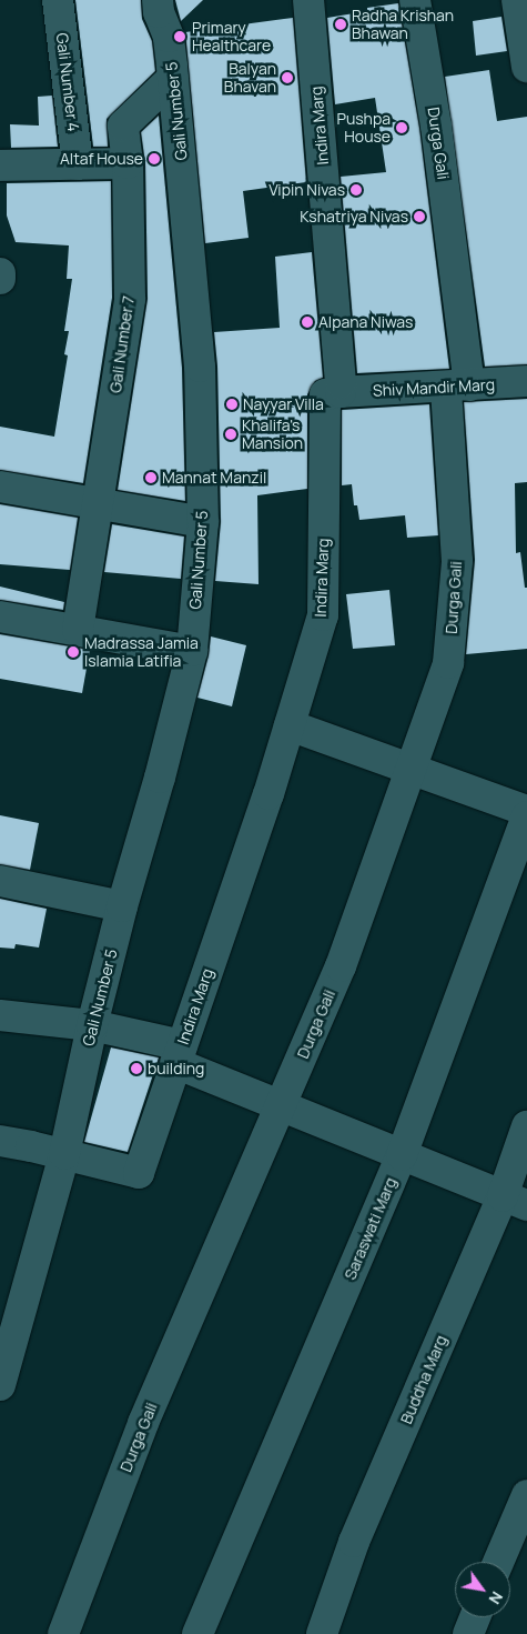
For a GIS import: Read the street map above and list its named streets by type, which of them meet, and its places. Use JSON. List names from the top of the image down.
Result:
{
  "streets": {
    "street": [
      "Gali Number 4",
      "Gali Number 5",
      "Indira Marg",
      "Durga Gali",
      "Gali Number 7",
      "Shiv Mandir Marg",
      "Saraswati Marg",
      "Buddha Marg"
    ]
  },
  "crossings": [
    ["Gali Number 5", "Indira Marg"],
    ["Gali Number 5", "Gali Number 7"],
    ["Indira Marg", "Shiv Mandir Marg"],
    ["Durga Gali", "Shiv Mandir Marg"]
  ],
  "places": [
    "Radha Krishan Bhawan",
    "Primary Healthcare",
    "Balyan Bhavan",
    "Pushpa House",
    "Altaf House",
    "Vipin Nivas",
    "Kshatriya Nivas",
    "Alpana Niwas",
    "Nayyar Villa",
    "Khalifa's Mansion",
    "Mannat Manzil",
    "Madrassa Jamia Islamia Latifia",
    "building"
  ],
  "north": "bottom right"
}
